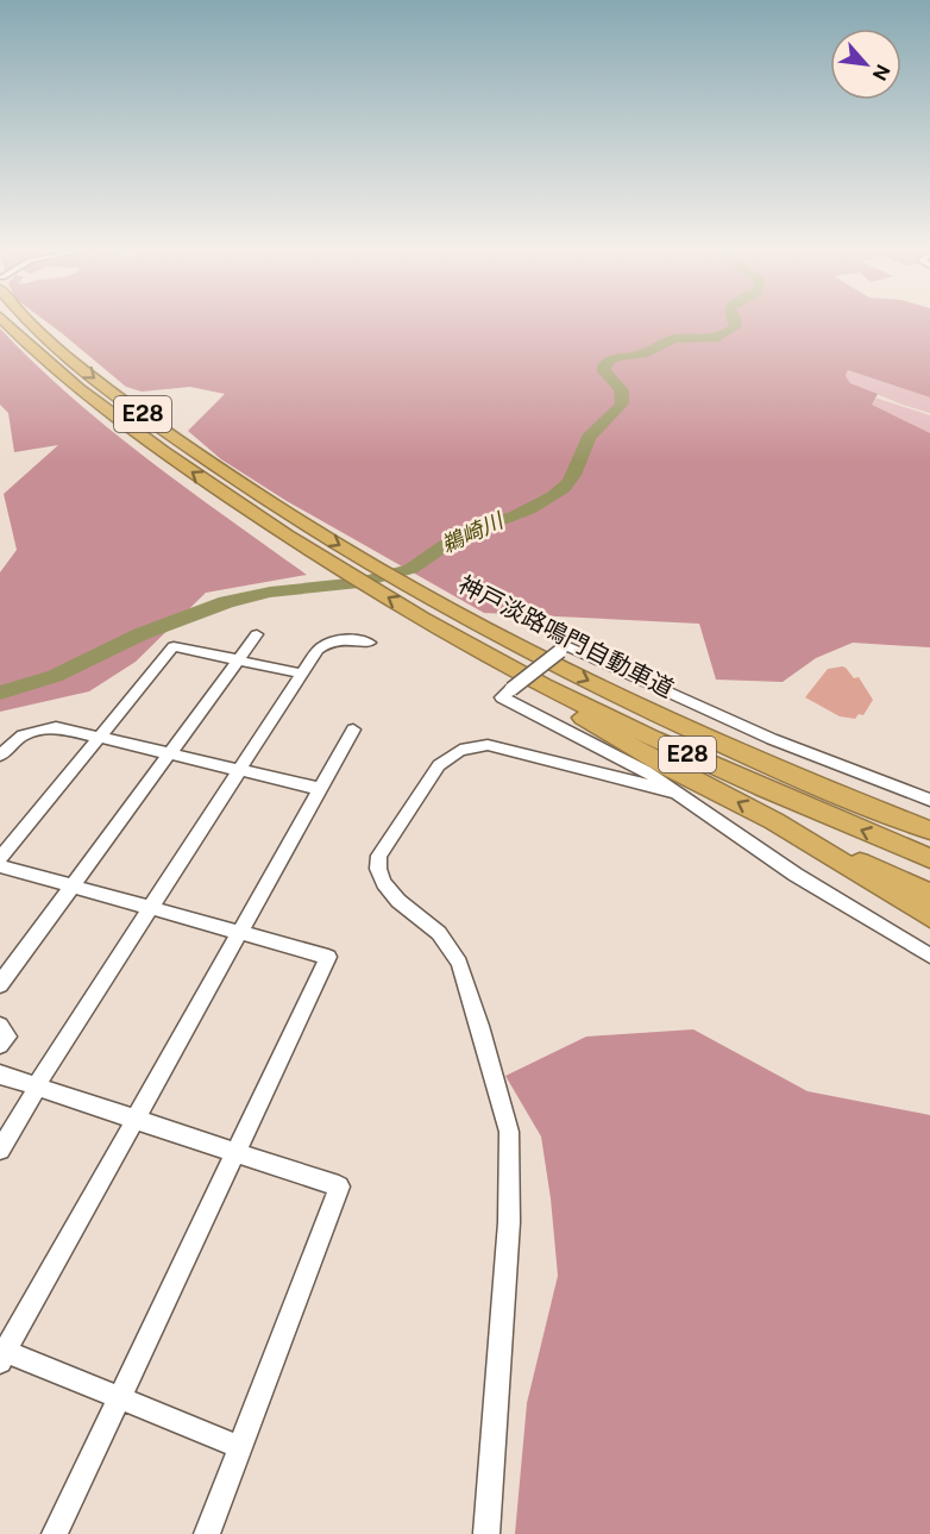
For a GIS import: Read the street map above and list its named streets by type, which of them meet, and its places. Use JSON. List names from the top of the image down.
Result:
{
  "streets": {
    "highway": ["E28", "神戸淡路鳴門自動車道"]
  },
  "water": ["鵜崎川"],
  "north": "bottom right"
}
